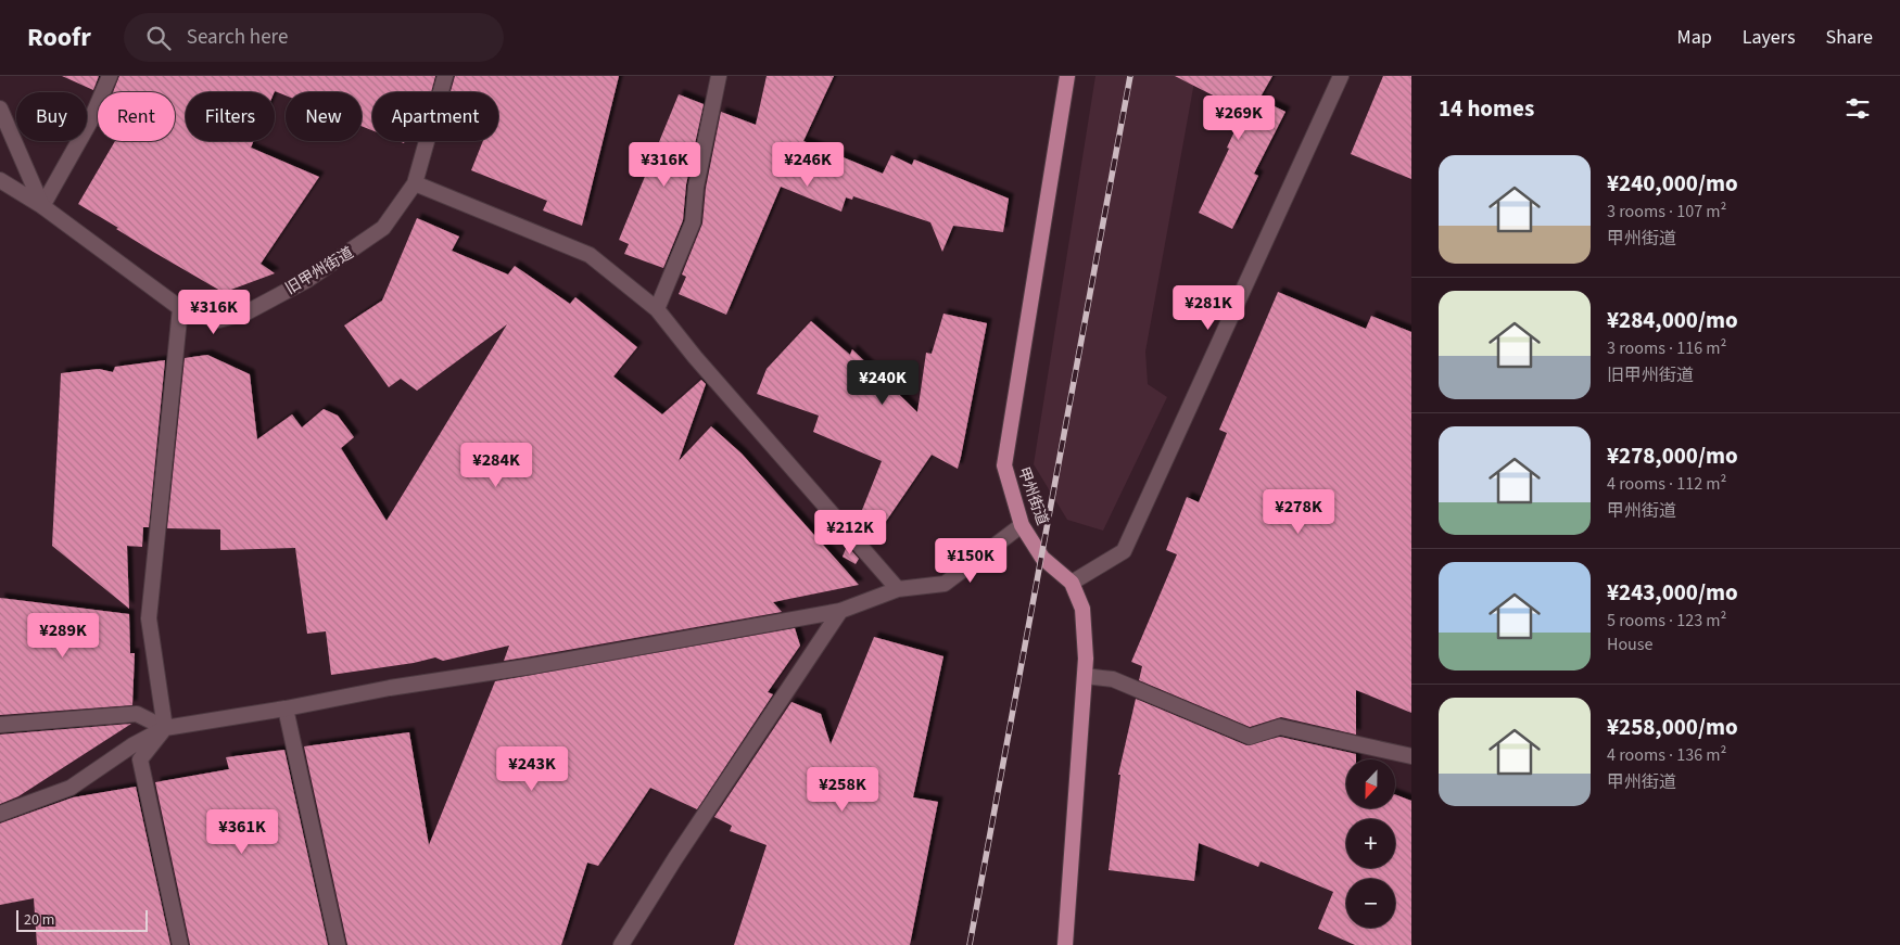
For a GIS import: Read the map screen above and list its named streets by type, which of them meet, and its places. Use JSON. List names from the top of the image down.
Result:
{
  "streets": {
    "highway": ["甲州街道"],
    "street": ["旧甲州街道"]
  },
  "scale_bar": "20 m",
  "north": "bottom",
  "page": {
    "header": "Roofr",
    "search": "Search here",
    "nav": ["Map", "Layers", "Share"],
    "heading": "14 homes",
    "chip": [
      "Buy",
      "Rent",
      "Filters",
      "New",
      "Apartment"
    ],
    "price": [
      "¥269K",
      "¥316K",
      "¥246K",
      "¥281K",
      "¥316K",
      "¥240K",
      "¥284K",
      "¥278K",
      "¥212K",
      "¥150K",
      "¥289K",
      "¥243K",
      "¥258K",
      "¥361K"
    ],
    "list": [
      {
        "name": "¥240,000/mo",
        "note": "3 rooms · 107 m² · 甲州街道"
      },
      {
        "name": "¥284,000/mo",
        "note": "3 rooms · 116 m² · 旧甲州街道"
      },
      {
        "name": "¥278,000/mo",
        "note": "4 rooms · 112 m² · 甲州街道"
      },
      {
        "name": "¥243,000/mo",
        "note": "5 rooms · 123 m² · House"
      },
      {
        "name": "¥258,000/mo",
        "note": "4 rooms · 136 m² · 甲州街道"
      }
    ],
    "map_buttons": ["+", "−"],
    "scale": "20 m"
  }
}
